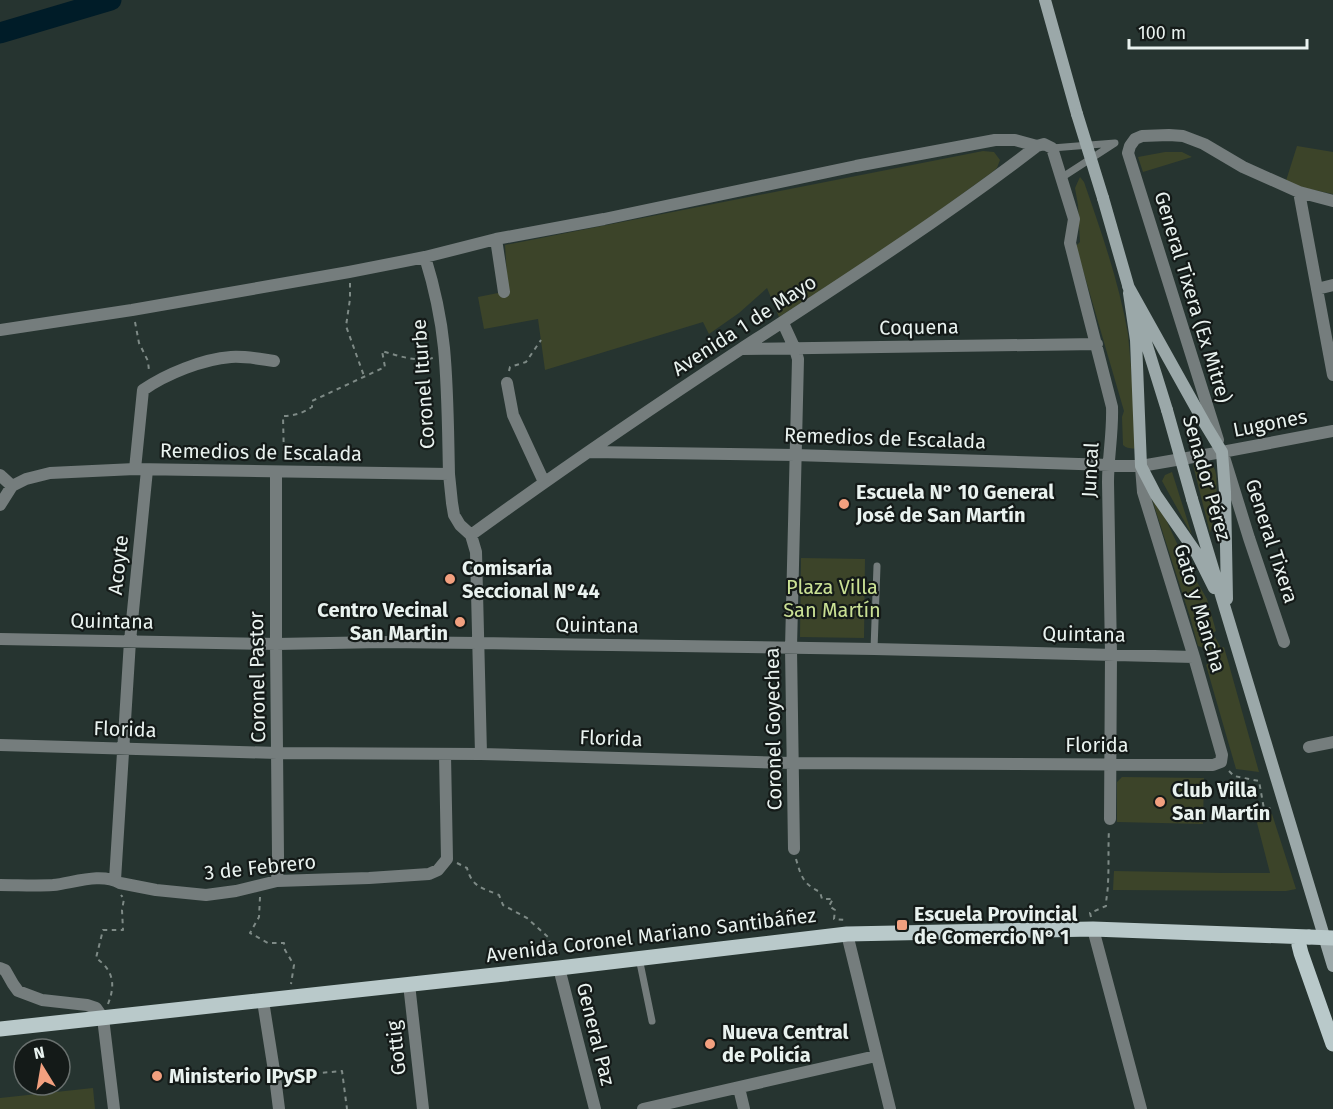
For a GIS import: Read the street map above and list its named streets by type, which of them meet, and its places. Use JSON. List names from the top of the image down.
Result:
{
  "streets": {
    "main road": ["Senador Pérez", "Avenida Coronel Mariano Santibáñez"],
    "street": [
      "General Tixera (Ex Mitre)",
      "Avenida 1 de Mayo",
      "Coquena",
      "Coronel Iturbe",
      "Lugones",
      "Remedios de Escalada",
      "Juncal",
      "General Tixera",
      "Acoyte",
      "Gato y Mancha",
      "Quintana",
      "Coronel Pastor",
      "Florida",
      "Coronel Goyechea",
      "3 de Febrero",
      "General Paz",
      "Gottig"
    ]
  },
  "crossings": [
    ["General Tixera (Ex Mitre)", "Lugones"],
    ["General Tixera (Ex Mitre)", "General Tixera"],
    ["Avenida 1 de Mayo", "Coquena"],
    ["Avenida 1 de Mayo", "Remedios de Escalada"],
    ["Avenida 1 de Mayo", "Coronel Goyechea"],
    ["Coquena", "Juncal"],
    ["Coquena", "Coronel Goyechea"],
    ["Coronel Iturbe", "Remedios de Escalada"],
    ["Lugones", "Remedios de Escalada"],
    ["Lugones", "General Tixera"],
    ["Remedios de Escalada", "Juncal"],
    ["Remedios de Escalada", "Acoyte"],
    ["Remedios de Escalada", "Gato y Mancha"],
    ["Remedios de Escalada", "Coronel Pastor"],
    ["Remedios de Escalada", "Coronel Goyechea"],
    ["Juncal", "Quintana"],
    ["Juncal", "Florida"],
    ["Acoyte", "Quintana"],
    ["Acoyte", "Florida"],
    ["Acoyte", "3 de Febrero"],
    ["Gato y Mancha", "Quintana"],
    ["Gato y Mancha", "Florida"],
    ["Quintana", "Coronel Pastor"],
    ["Quintana", "Coronel Goyechea"],
    ["Coronel Pastor", "Florida"],
    ["Coronel Pastor", "3 de Febrero"],
    ["Florida", "Coronel Goyechea"],
    ["Florida", "3 de Febrero"],
    ["Avenida Coronel Mariano Santibáñez", "General Paz"],
    ["Avenida Coronel Mariano Santibáñez", "Gottig"]
  ],
  "parks": ["Plaza Villa San Martín"],
  "places": {
    "other": [
      "Escuela N° 10 General José de San Martín",
      "Comisaría Seccional N°44",
      "Centro Vecinal San Martin",
      "Club Villa San Martín",
      "Nueva Central de Policía",
      "Ministerio IPySP"
    ],
    "transit": ["Escuela Provincial de Comercio N° 1"]
  },
  "scale_bar": "100 m",
  "north": "top"
}
